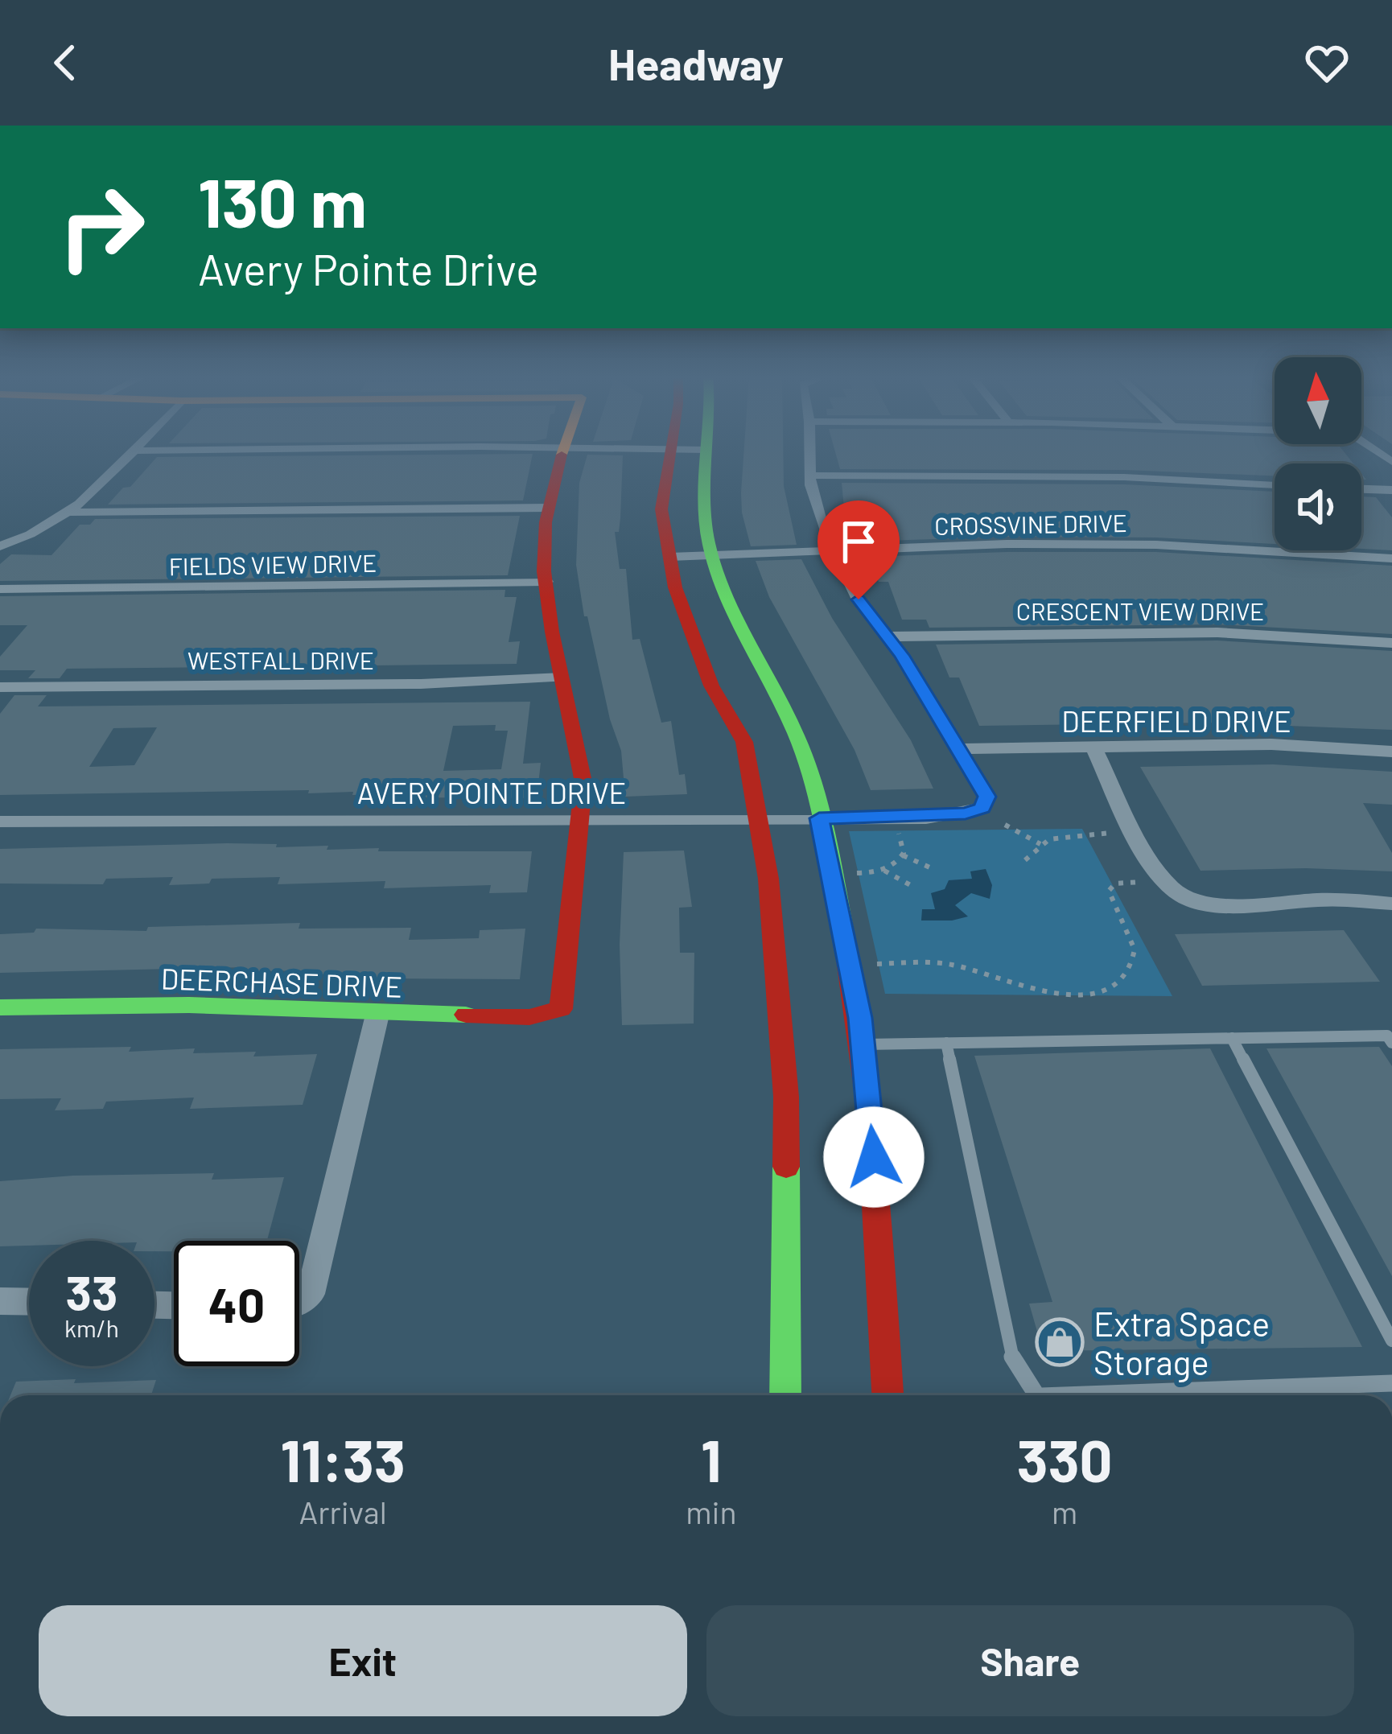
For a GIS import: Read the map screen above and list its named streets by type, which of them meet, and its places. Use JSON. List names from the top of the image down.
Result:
{
  "streets": {
    "street": [
      "CROSSVINE DRIVE",
      "FIELDS VIEW DRIVE",
      "CRESCENT VIEW DRIVE",
      "WESTFALL DRIVE",
      "DEERFIELD DRIVE",
      "AVERY POINTE DRIVE",
      "DEERCHASE DRIVE"
    ]
  },
  "crossings": [
    ["DEERFIELD DRIVE", "AVERY POINTE DRIVE"],
    ["AVERY POINTE DRIVE", "DEERCHASE DRIVE"]
  ],
  "places": {
    "shop": ["Extra Space Storage"]
  },
  "north": "top",
  "page": {
    "header": "Headway",
    "turn": ["130 m", "Avery Pointe Drive"],
    "speed": "33 km/h",
    "limit": "40",
    "eta": [
      "11:33",
      "Arrival",
      "1",
      "min",
      "330",
      "m"
    ],
    "buttons": ["Exit", "Share"]
  }
}
